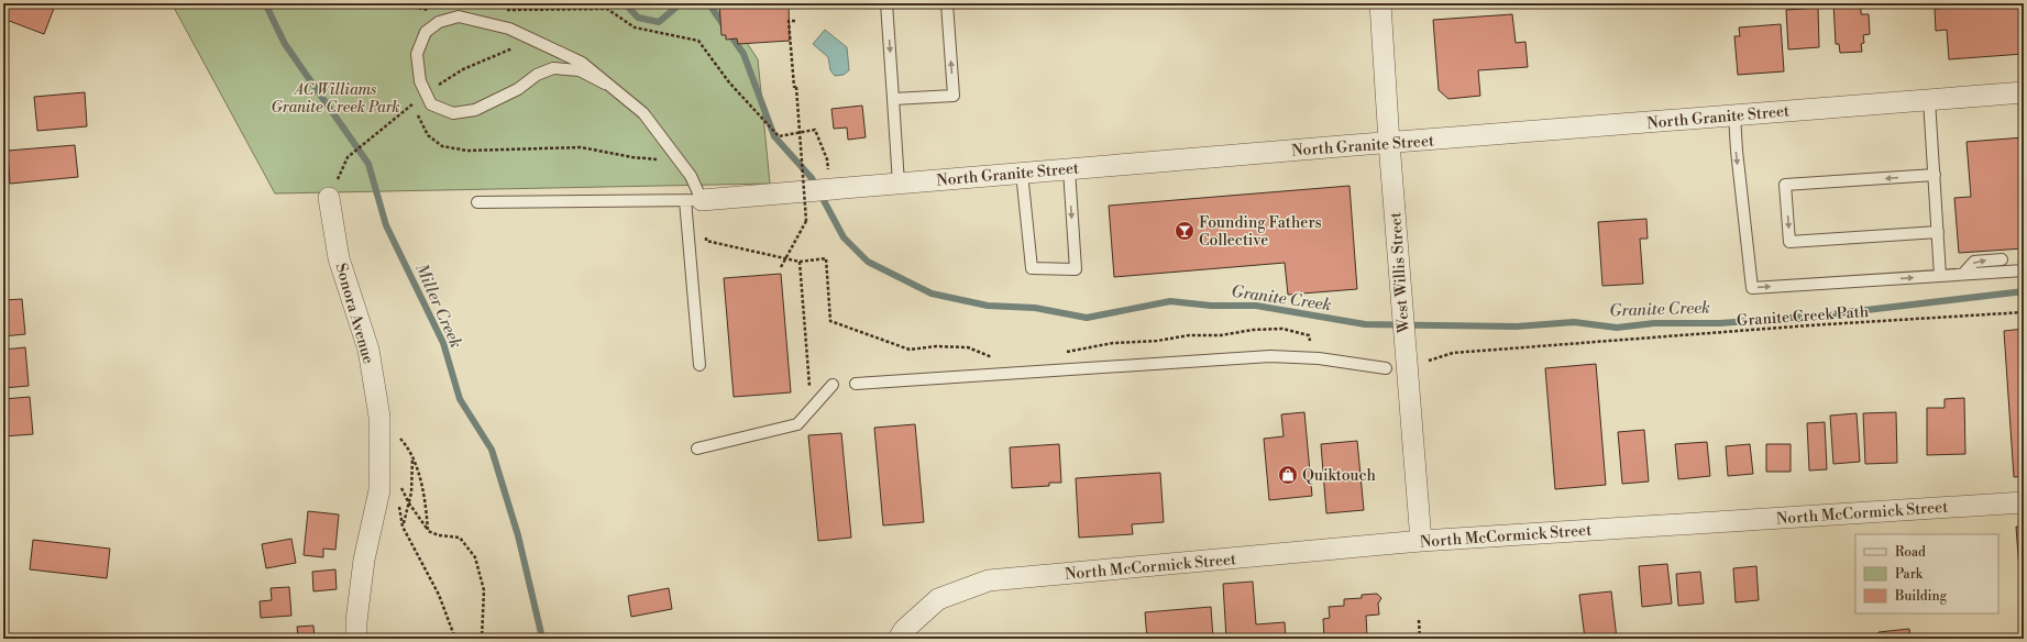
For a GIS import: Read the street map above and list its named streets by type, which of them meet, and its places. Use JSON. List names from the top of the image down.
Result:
{
  "streets": {
    "street": [
      "North Granite Street",
      "West Willis Street",
      "Sonora Avenue",
      "North McCormick Street"
    ],
    "path": ["Granite Creek Path"]
  },
  "crossings": [
    ["North Granite Street", "West Willis Street"],
    ["West Willis Street", "North McCormick Street"]
  ],
  "water": ["Granite Creek", "Miller Creek"],
  "parks": ["AC Williams Granite Creek Park"],
  "places": {
    "bar": ["Founding Fathers Collective"],
    "shop": ["Quiktouch"]
  },
  "legend": ["Road", "Park", "Building"]
}
